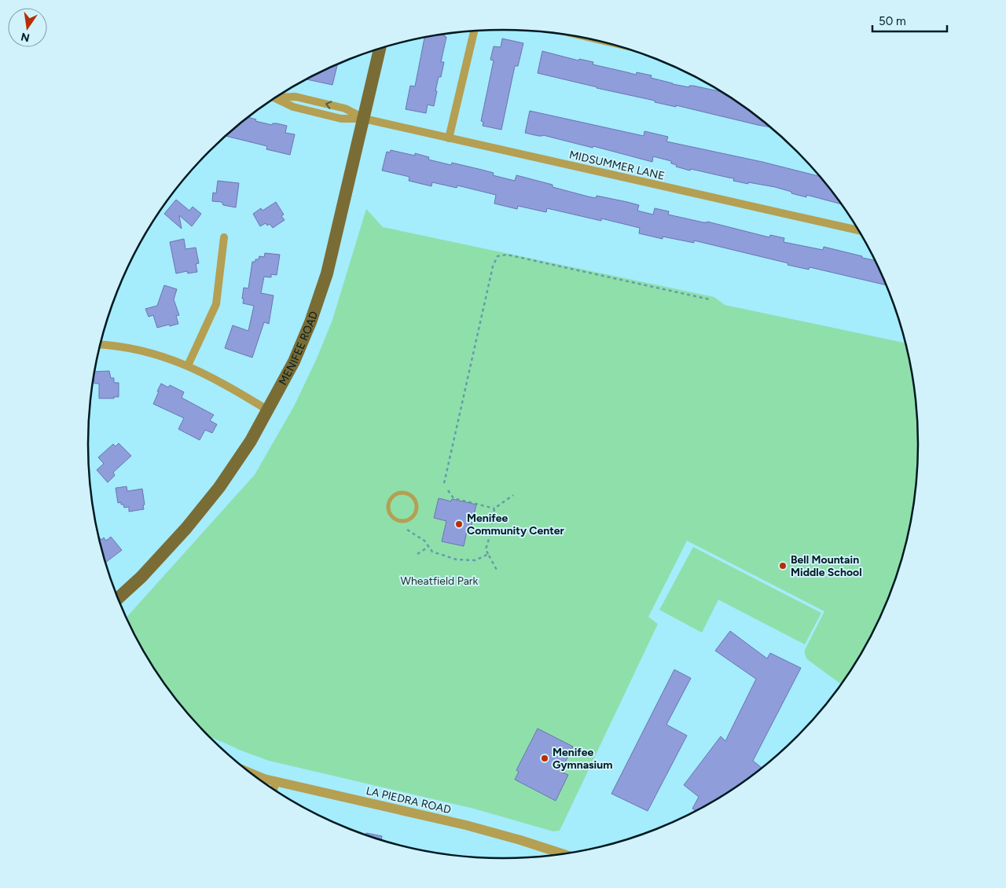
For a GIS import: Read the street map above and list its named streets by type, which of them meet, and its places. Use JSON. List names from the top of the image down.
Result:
{
  "streets": {
    "main road": ["MENIFEE ROAD"],
    "street": ["MIDSUMMER LANE", "LA PIEDRA ROAD"]
  },
  "crossings": [
    ["MIDSUMMER LANE", "MENIFEE ROAD"]
  ],
  "parks": ["Wheatfield Park"],
  "places": ["Menifee Community Center", "Bell Mountain Middle School", "Menifee Gymnasium"],
  "scale_bar": "50 m",
  "north": "bottom"
}
